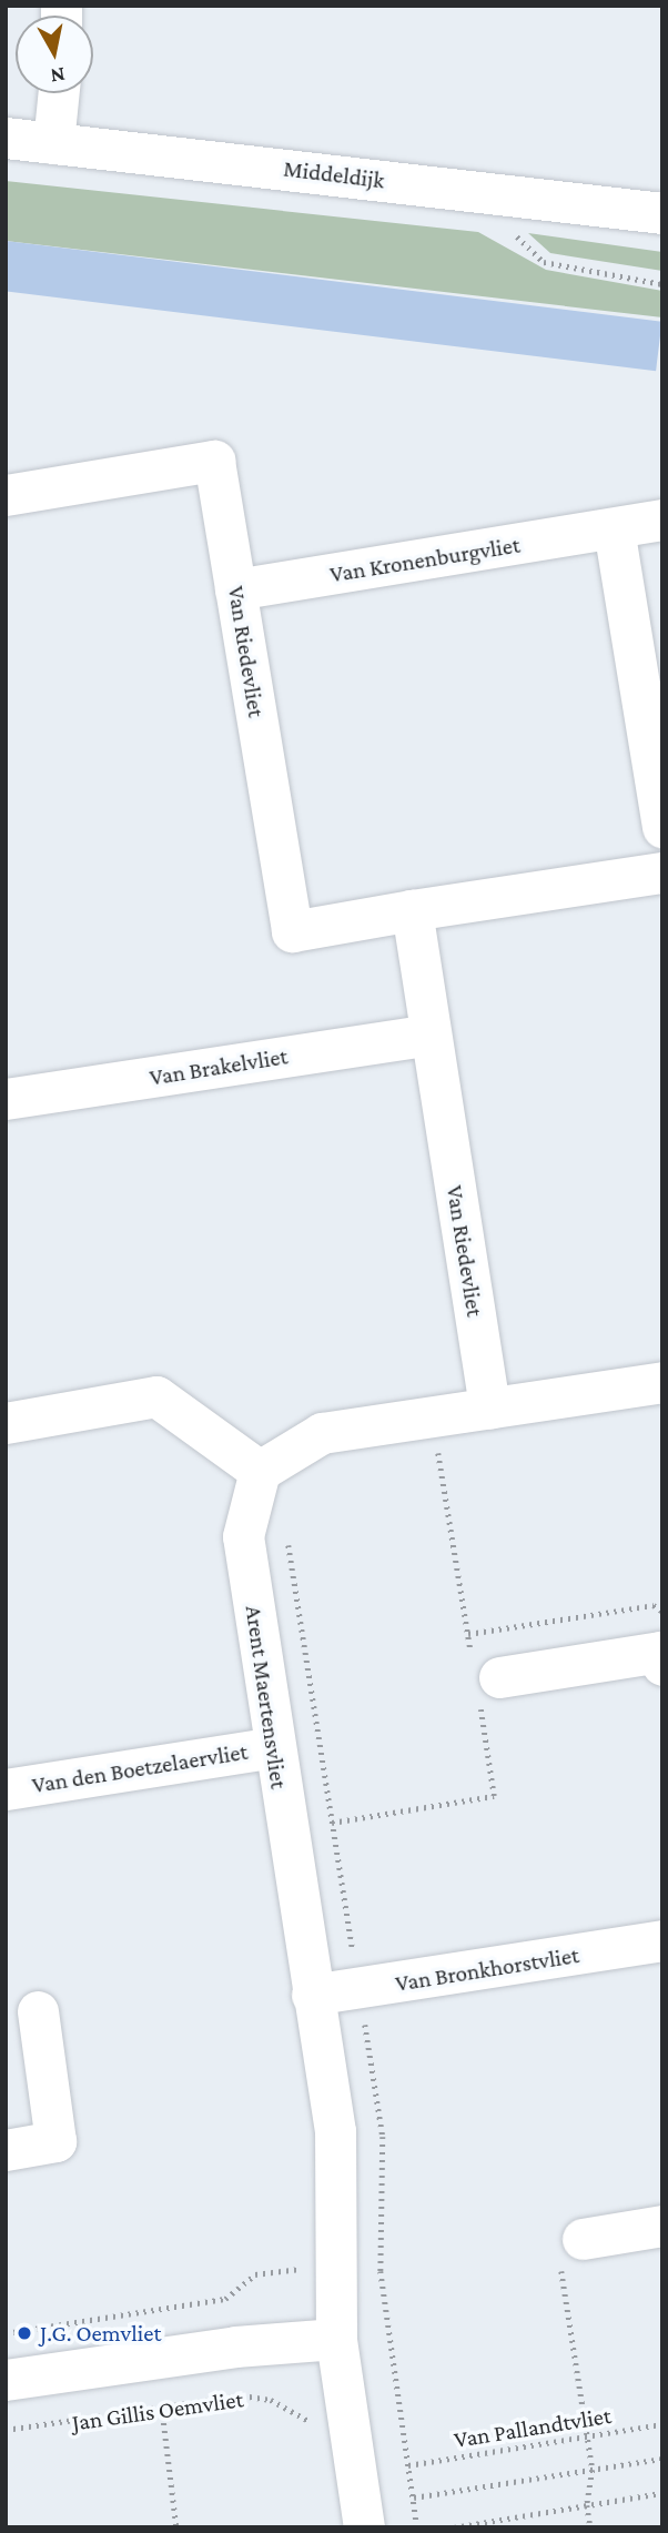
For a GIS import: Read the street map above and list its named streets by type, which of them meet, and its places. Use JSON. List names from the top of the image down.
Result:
{
  "streets": {
    "street": [
      "Middeldijk",
      "Van Kronenburgvliet",
      "Van Riedevliet",
      "Van Brakelvliet",
      "Arent Maertensvliet",
      "Van den Boetzelaervliet",
      "Van Bronkhorstvliet"
    ],
    "path": ["Jan Gillis Oemvliet", "Van Pallandtvliet"]
  },
  "crossings": [
    ["Van Kronenburgvliet", "Van Riedevliet"],
    ["Van Riedevliet", "Van Brakelvliet"],
    ["Arent Maertensvliet", "Van den Boetzelaervliet"],
    ["Arent Maertensvliet", "Van Bronkhorstvliet"],
    ["Arent Maertensvliet", "Jan Gillis Oemvliet"]
  ],
  "places": ["J.G. Oemvliet"],
  "north": "bottom"
}
